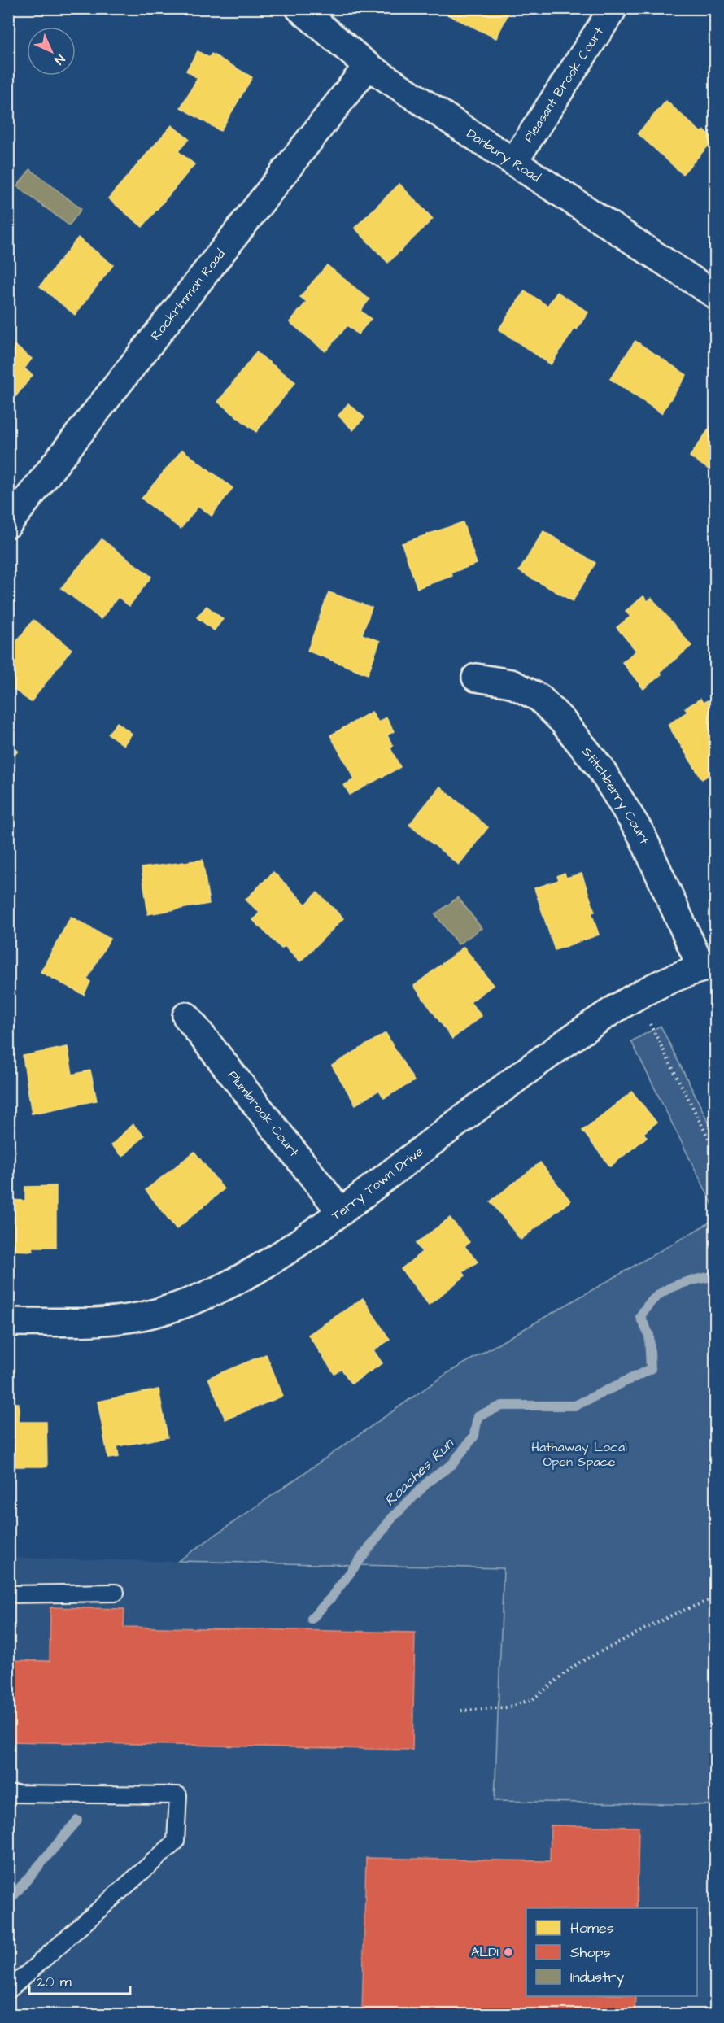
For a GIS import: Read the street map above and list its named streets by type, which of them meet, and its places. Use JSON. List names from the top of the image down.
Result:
{
  "streets": {
    "street": [
      "Pleasant Brook Court",
      "Danbury Road",
      "Rockrimmon Road",
      "Stitchberry Court",
      "Plumbrook Court",
      "Terry Town Drive"
    ]
  },
  "crossings": [
    ["Pleasant Brook Court", "Danbury Road"],
    ["Danbury Road", "Rockrimmon Road"],
    ["Stitchberry Court", "Terry Town Drive"],
    ["Plumbrook Court", "Terry Town Drive"]
  ],
  "water": ["Roaches Run"],
  "parks": ["Hathaway Local Open Space"],
  "places": ["ALDI"],
  "legend": ["Homes", "Shops", "Industry"],
  "scale_bar": "20 m",
  "north": "bottom right"
}
